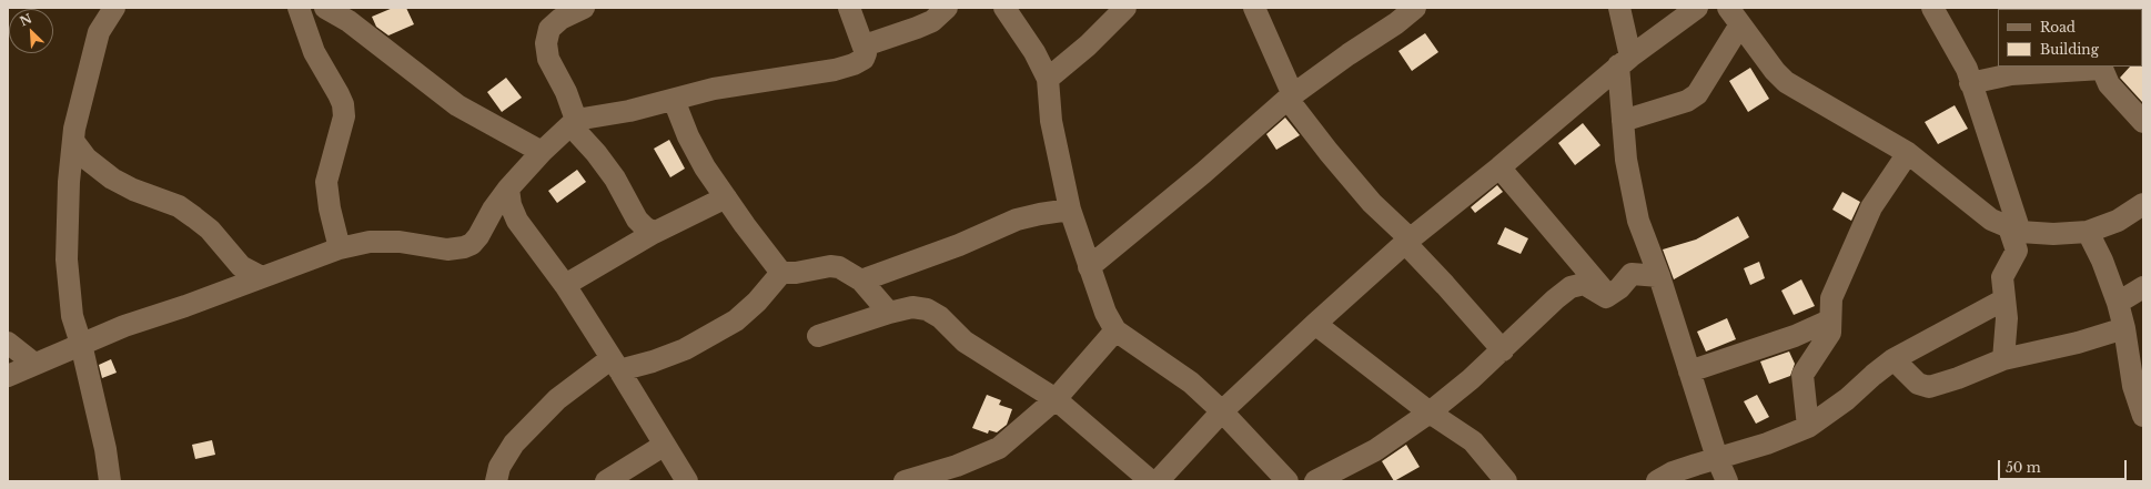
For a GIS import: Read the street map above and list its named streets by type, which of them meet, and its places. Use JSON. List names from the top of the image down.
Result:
{
  "legend": ["Road", "Building"],
  "scale_bar": "50 m",
  "north": "top left"
}
